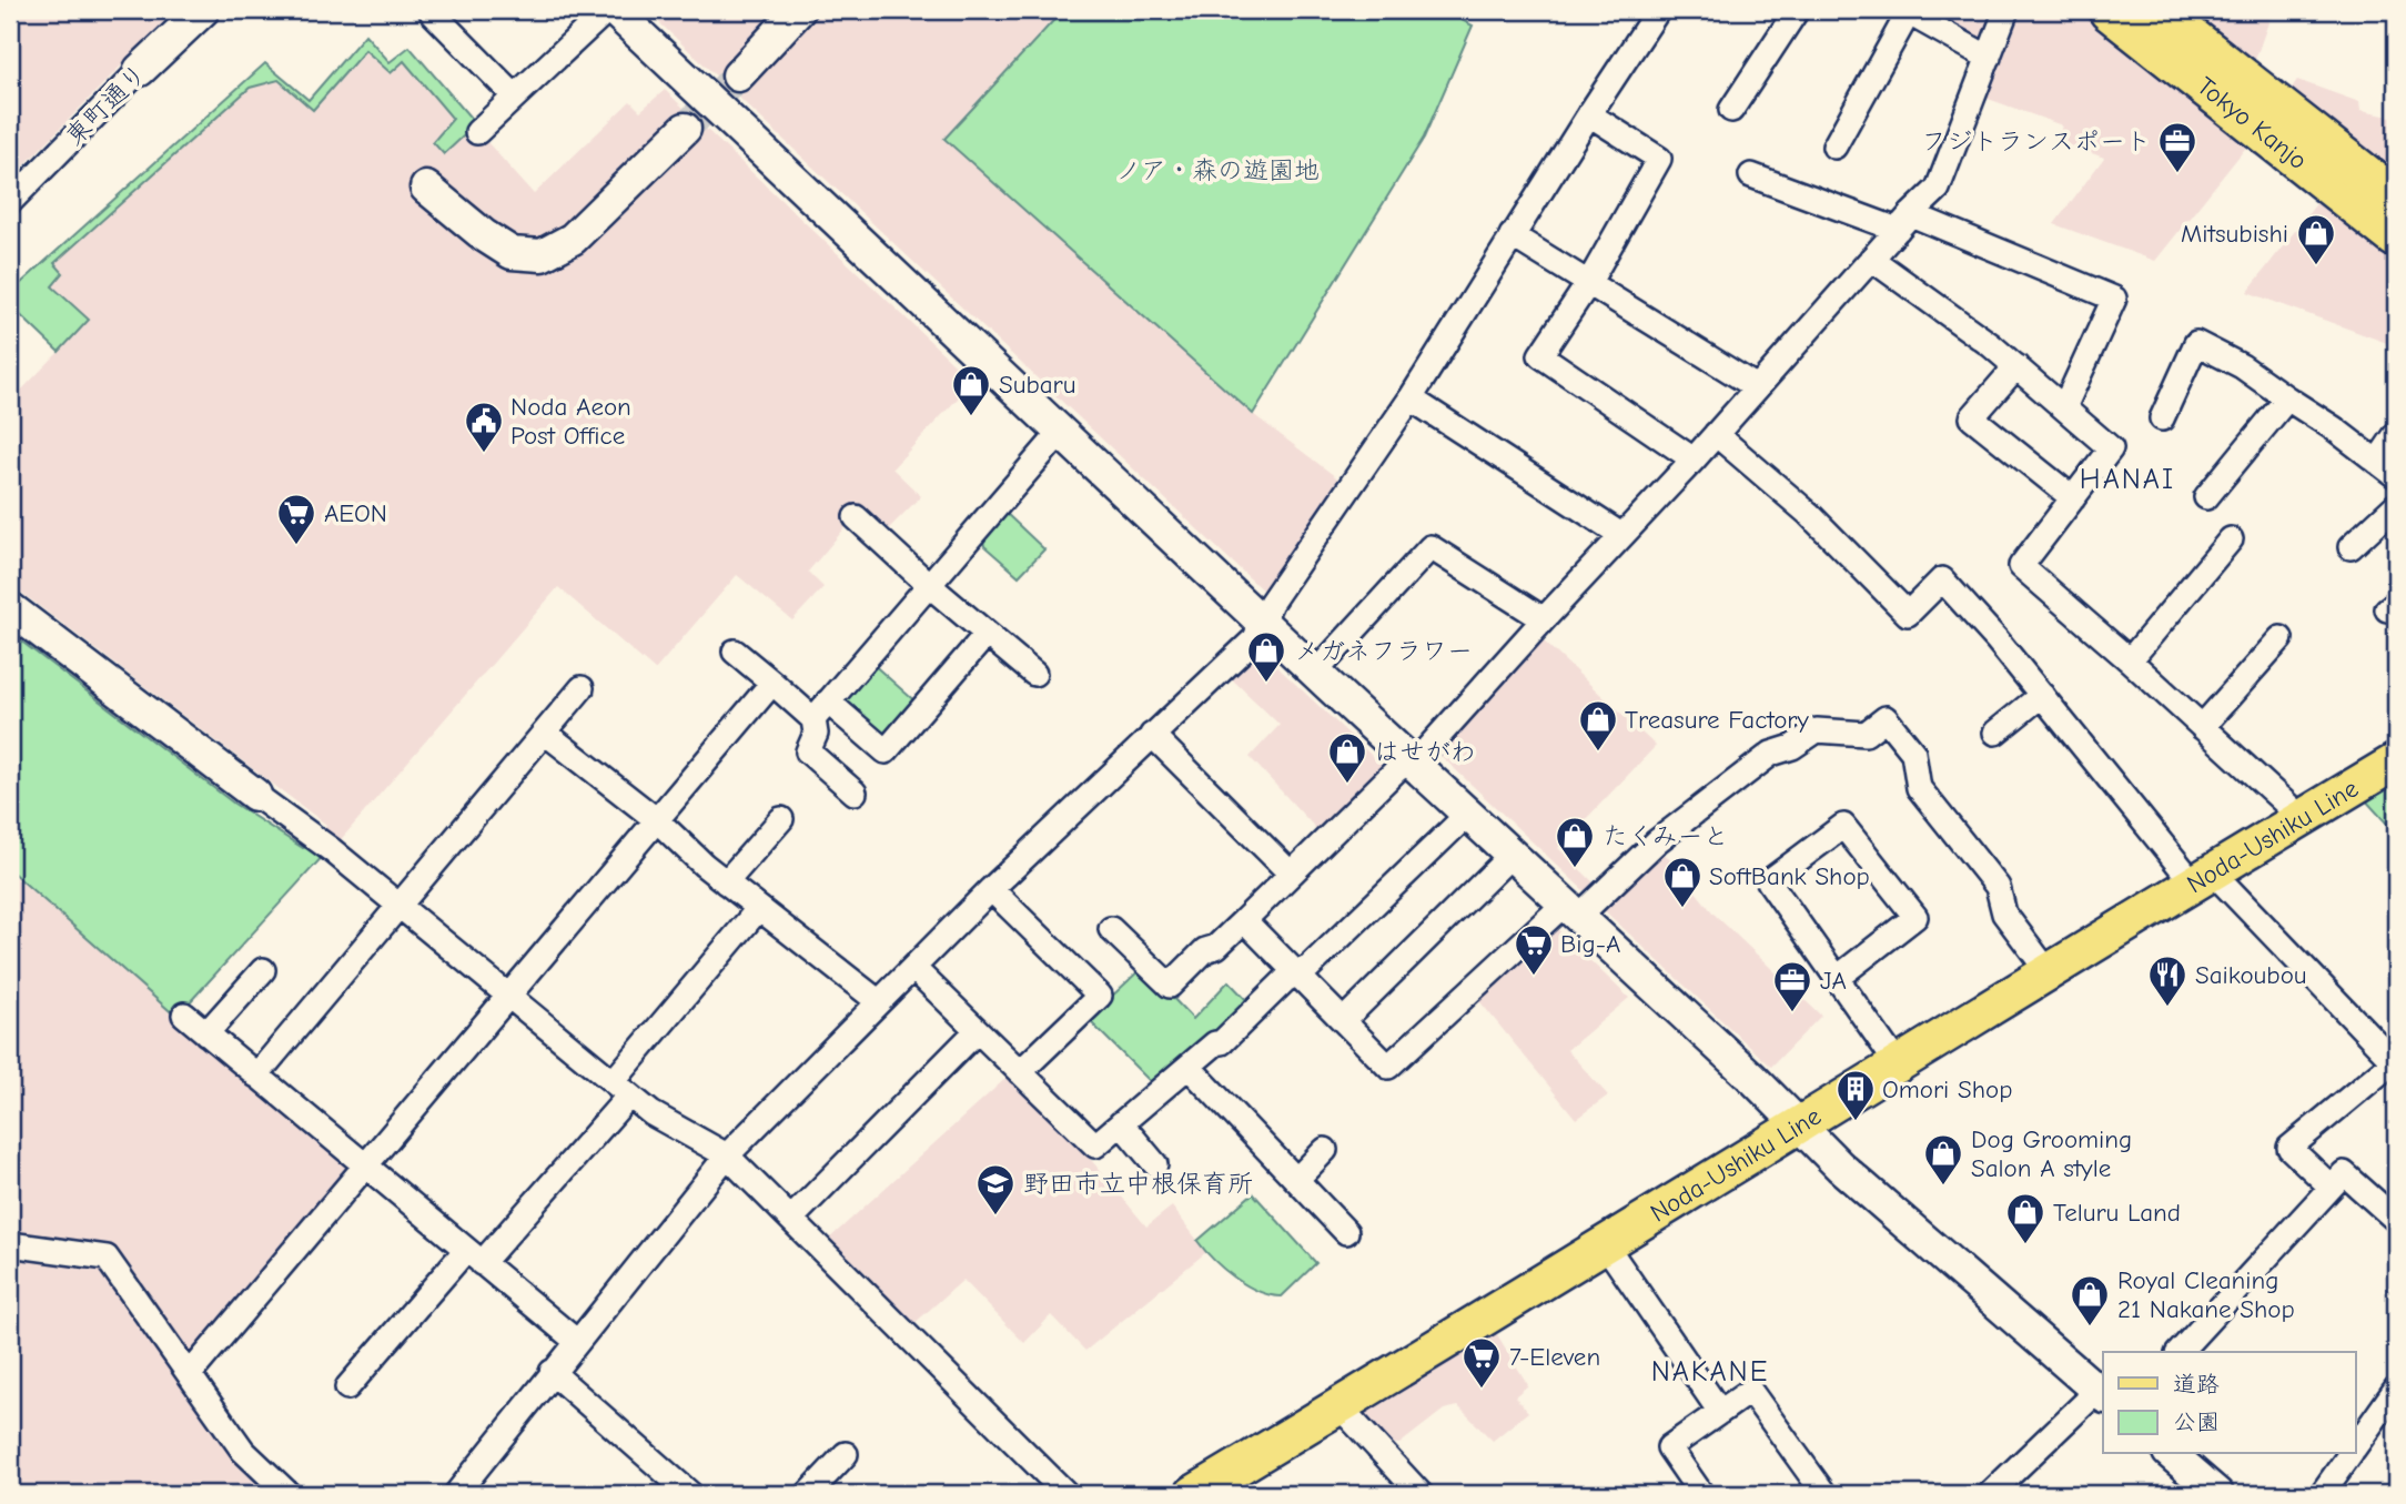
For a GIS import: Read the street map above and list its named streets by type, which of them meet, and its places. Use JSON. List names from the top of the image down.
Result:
{
  "streets": {
    "highway": ["Tokyo Kanjo"],
    "main road": ["Noda-Ushiku Line"],
    "street": ["東町通り"]
  },
  "districts": ["HANAI", "NAKANE"],
  "parks": ["ノア・森の遊園地"],
  "places": {
    "office": ["フジトランスポート", "JA"],
    "shop": [
      "Mitsubishi",
      "Subaru",
      "メガネフラワー",
      "Treasure Factory",
      "はせがわ",
      "たくみーと",
      "SoftBank Shop",
      "Dog Grooming Salon A style",
      "Teluru Land",
      "Royal Cleaning 21 Nakane Shop"
    ],
    "public building": ["Noda Aeon Post Office"],
    "supermarket": ["AEON", "Big-A", "7-Eleven"],
    "restaurant": ["Saikoubou"],
    "building": ["Omori Shop"],
    "school or university": ["野田市立中根保育所"]
  },
  "legend": ["道路", "公園"]
}
